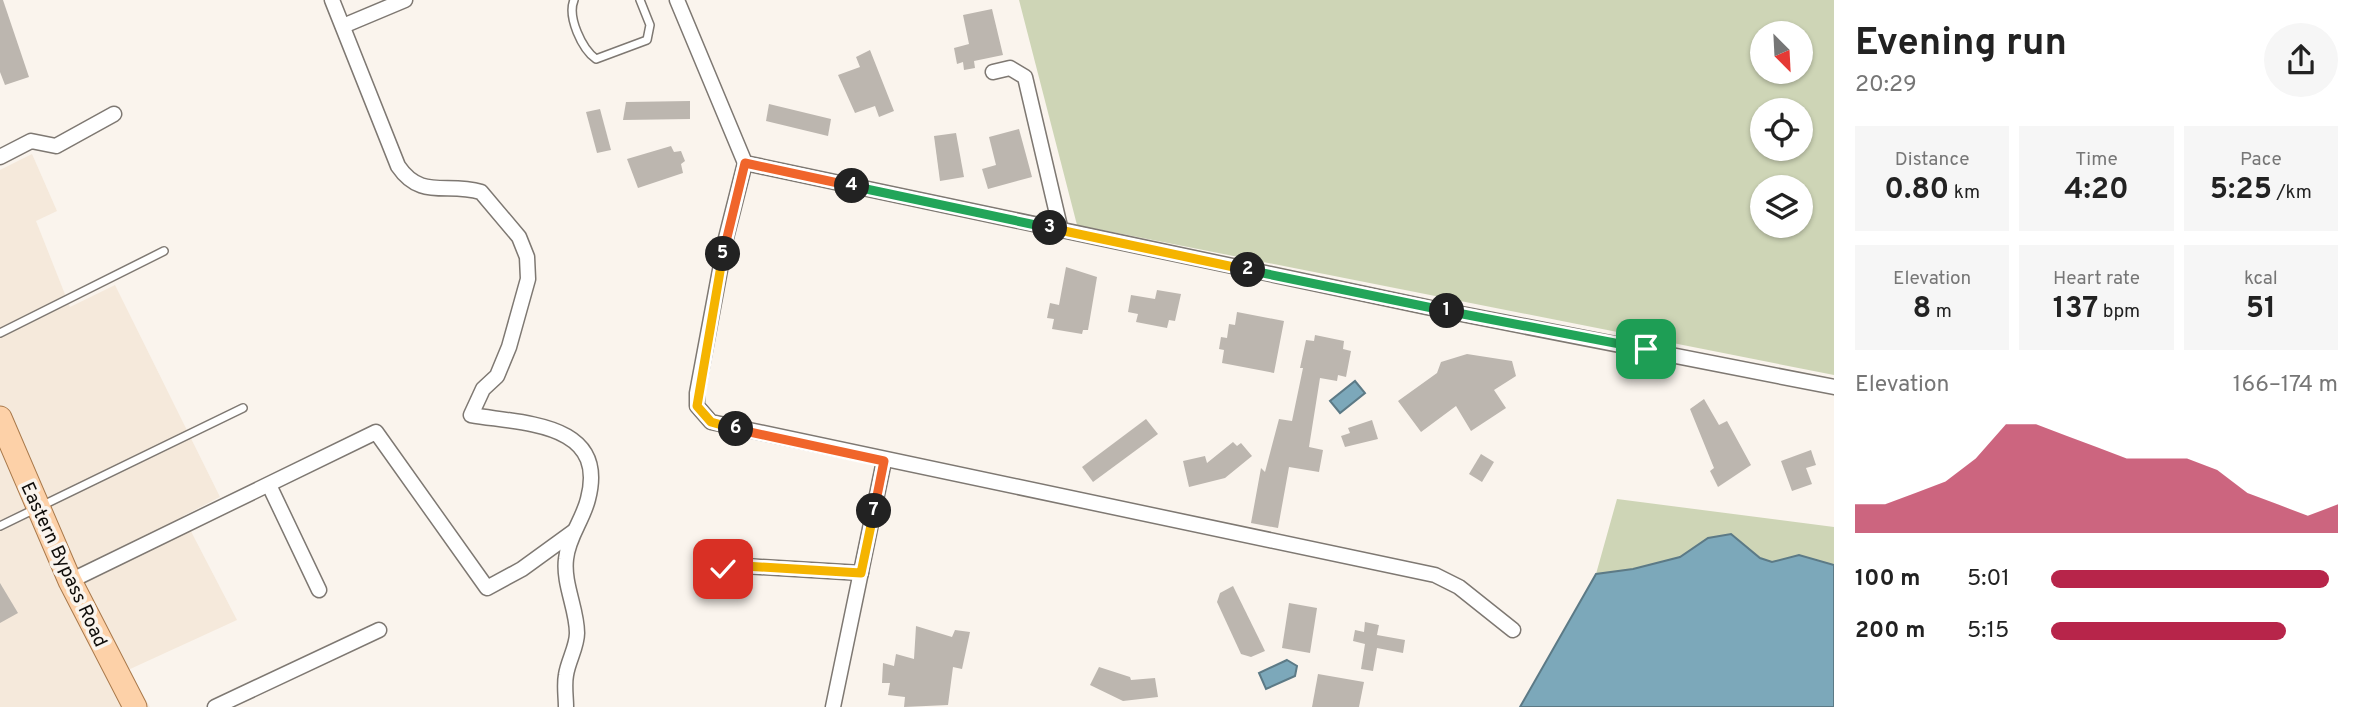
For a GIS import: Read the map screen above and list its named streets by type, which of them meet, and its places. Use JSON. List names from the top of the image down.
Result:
{
  "streets": {
    "main road": ["Eastern Bypass Road"]
  },
  "north": "bottom right",
  "page": {
    "heading": ["Evening run", "20:29"],
    "stats": [
      ["Distance", "0.80 km"],
      ["Time", "4:20"],
      ["Pace", "5:25 /km"],
      ["Elevation", "8 m"],
      ["Heart rate", "137 bpm"],
      ["kcal", "51"]
    ],
    "pins": [
      "4",
      "3",
      "5",
      "2",
      "1",
      "6",
      "7"
    ],
    "chart": ["Elevation", "166–174 m"],
    "list": [
      {
        "name": "100 m",
        "note": "5:01"
      },
      {
        "name": "200 m",
        "note": "5:15"
      }
    ]
  }
}
